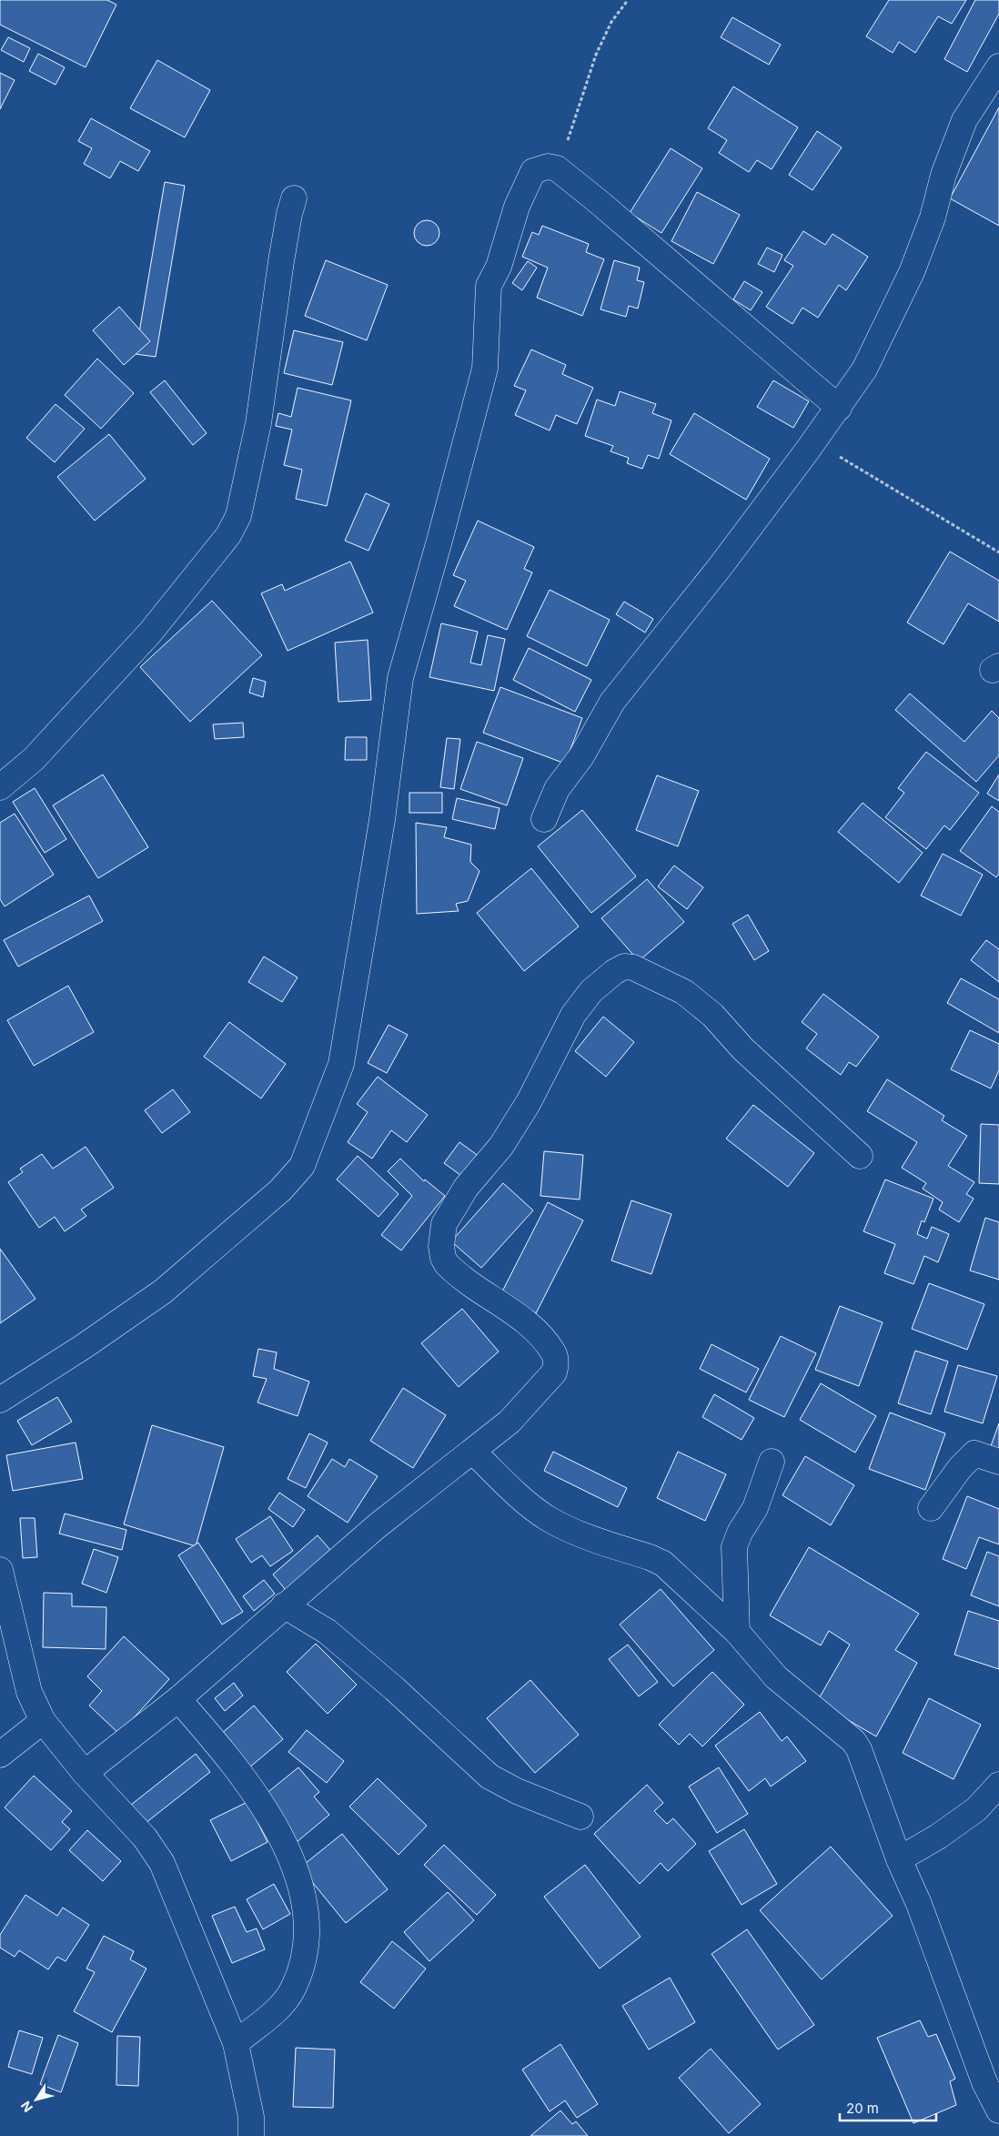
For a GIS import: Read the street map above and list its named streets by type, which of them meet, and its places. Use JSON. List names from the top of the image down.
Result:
{
  "scale_bar": "20 m",
  "north": "bottom left"
}
